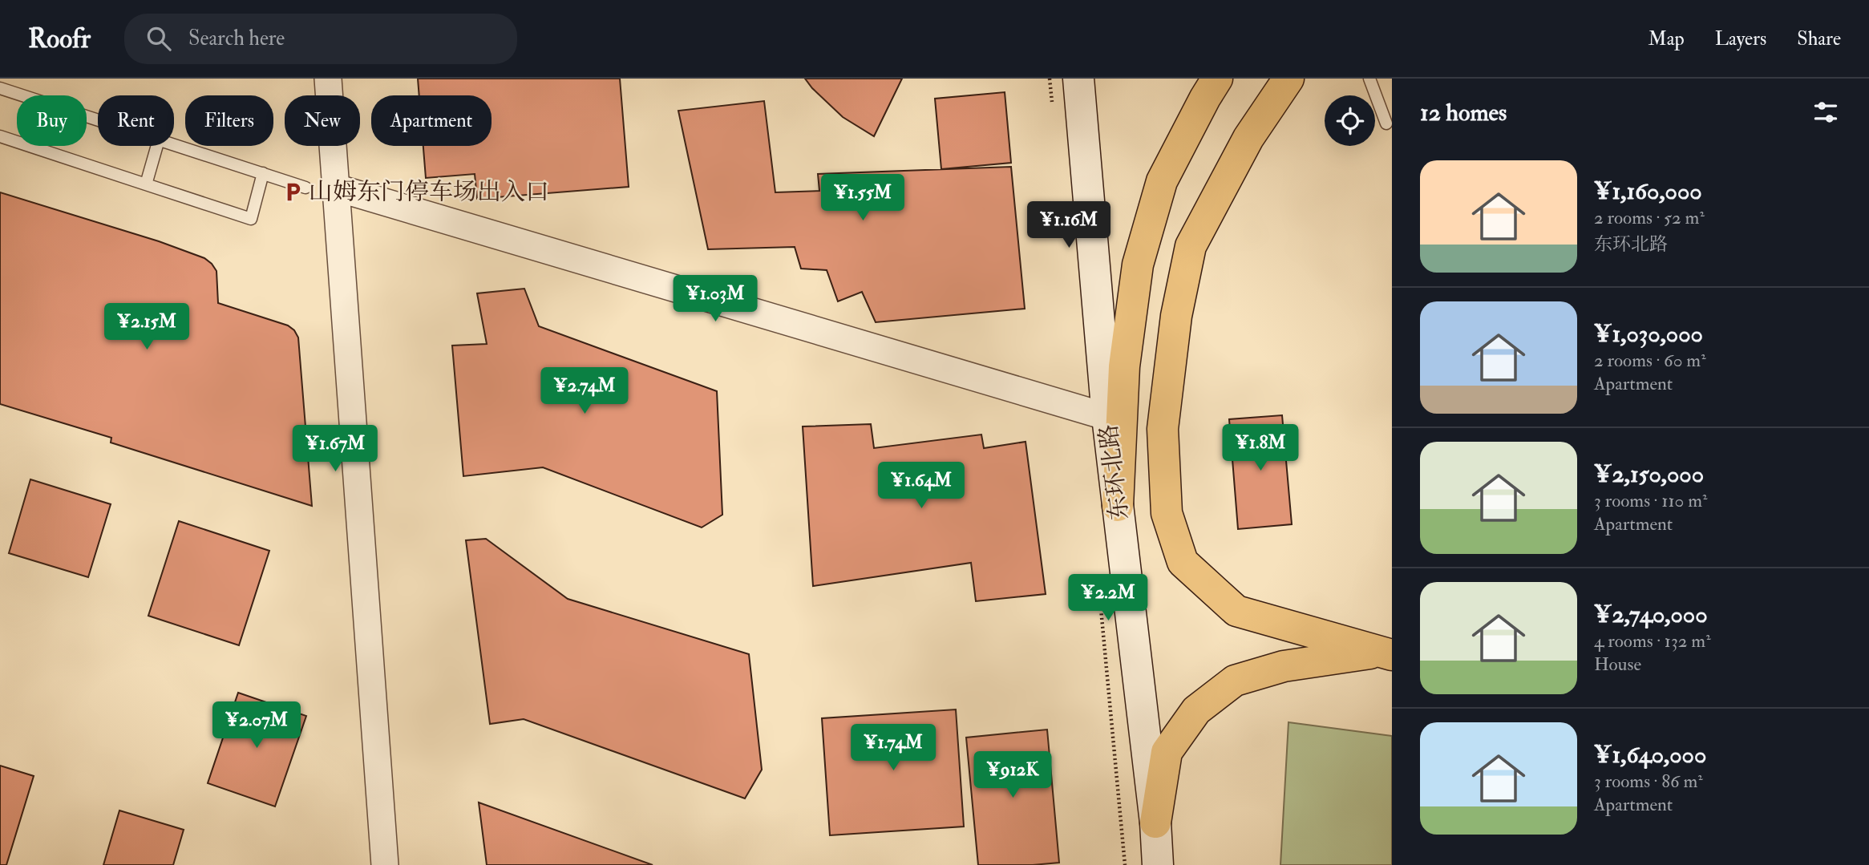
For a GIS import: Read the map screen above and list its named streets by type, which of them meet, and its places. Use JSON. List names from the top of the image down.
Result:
{
  "streets": {
    "main road": ["东环北路"]
  },
  "places": {
    "parking": ["山姆东门停车场出入口"]
  },
  "page": {
    "header": "Roofr",
    "search": "Search here",
    "nav": ["Map", "Layers", "Share"],
    "heading": "12 homes",
    "chip": [
      "Buy",
      "Rent",
      "Filters",
      "New",
      "Apartment"
    ],
    "list": [
      {
        "name": "¥1,160,000",
        "note": "2 rooms · 52 m² · 东环北路"
      },
      {
        "name": "¥1,030,000",
        "note": "2 rooms · 60 m² · Apartment"
      },
      {
        "name": "¥2,150,000",
        "note": "3 rooms · 110 m² · Apartment"
      },
      {
        "name": "¥2,740,000",
        "note": "4 rooms · 132 m² · House"
      },
      {
        "name": "¥1,640,000",
        "note": "3 rooms · 86 m² · Apartment"
      }
    ],
    "price": [
      "¥1.55M",
      "¥1.16M",
      "¥1.03M",
      "¥2.15M",
      "¥2.74M",
      "¥1.8M",
      "¥1.67M",
      "¥1.64M",
      "¥2.2M",
      "¥2.07M",
      "¥1.74M",
      "¥912K"
    ]
  }
}
